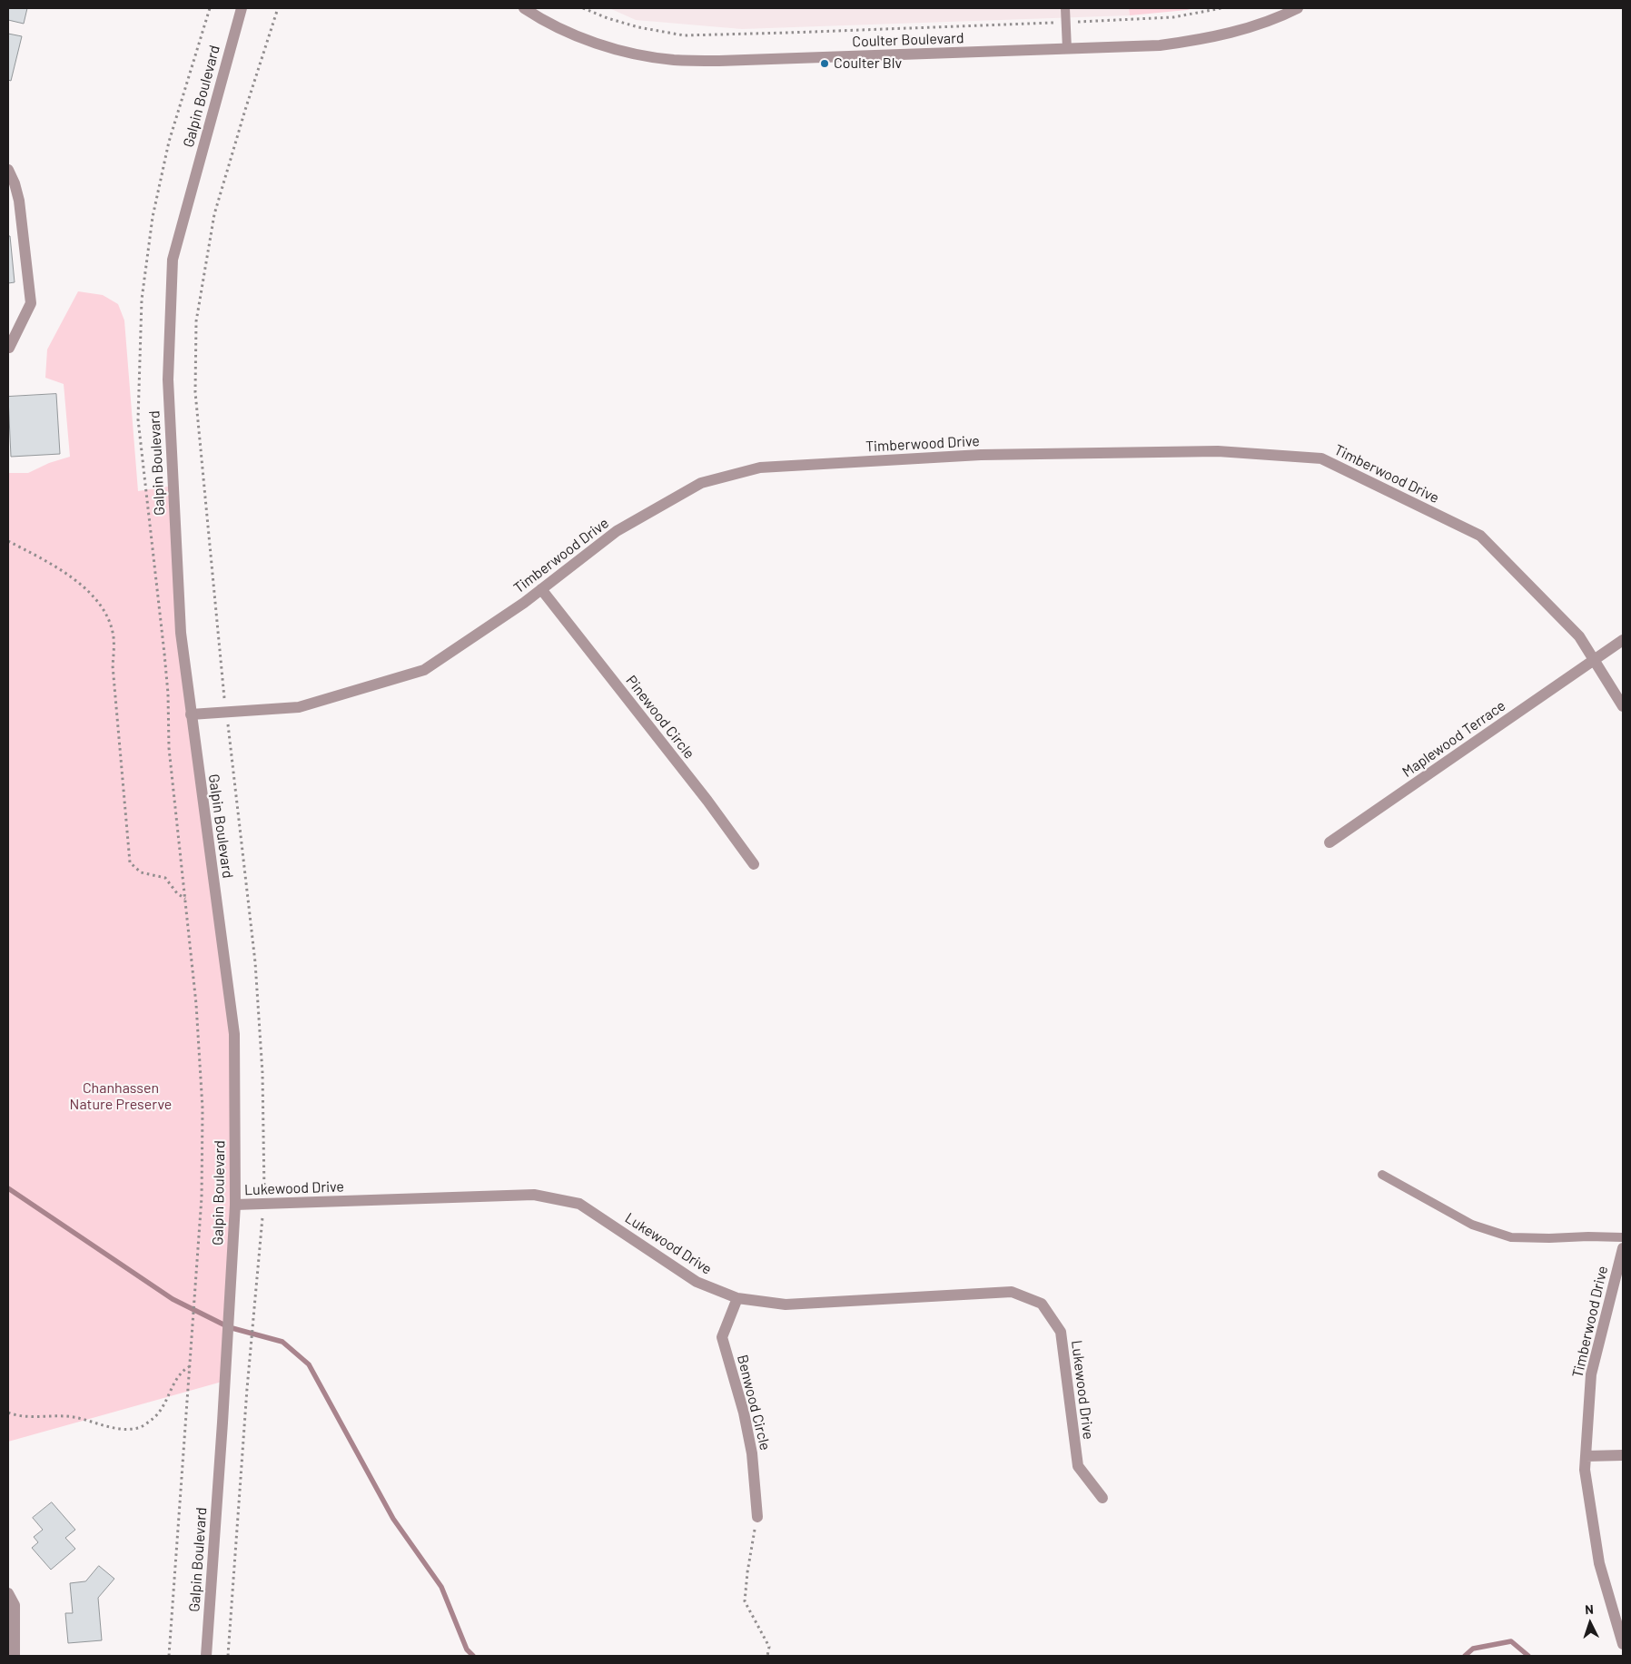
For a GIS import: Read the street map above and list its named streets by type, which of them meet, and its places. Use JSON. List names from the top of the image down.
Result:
{
  "streets": {
    "street": [
      "Coulter Boulevard",
      "Galpin Boulevard",
      "Timberwood Drive",
      "Pinewood Circle",
      "Maplewood Terrace",
      "Lukewood Drive",
      "Benwood Circle"
    ]
  },
  "crossings": [
    ["Galpin Boulevard", "Timberwood Drive"],
    ["Galpin Boulevard", "Lukewood Drive"],
    ["Timberwood Drive", "Pinewood Circle"],
    ["Timberwood Drive", "Maplewood Terrace"],
    ["Lukewood Drive", "Benwood Circle"]
  ],
  "parks": ["Chanhassen Nature Preserve"],
  "places": ["Coulter Blv"],
  "north": "top"
}
